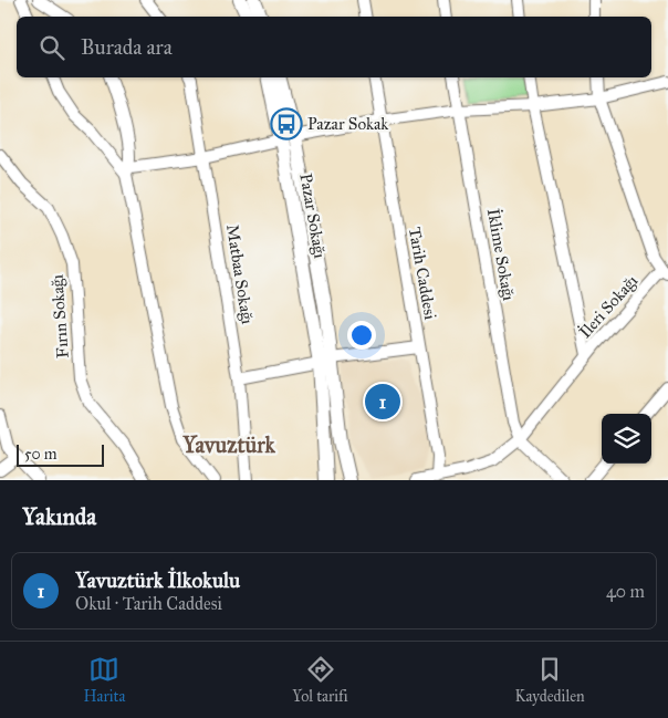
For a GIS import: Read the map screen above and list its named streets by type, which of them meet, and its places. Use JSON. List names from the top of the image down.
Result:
{
  "streets": {
    "main road": ["Pazar Sokağı"],
    "street": [
      "İklime Sokağı",
      "Tarih Caddesi",
      "Matbaa Sokağı",
      "İleri Sokağı",
      "Fırın Sokağı"
    ]
  },
  "crossings": [
    ["İklime Sokağı", "İleri Sokağı"],
    ["Tarih Caddesi", "İleri Sokağı"]
  ],
  "districts": ["Yavuztürk"],
  "places": {
    "bus stop": ["Pazar Sokak"]
  },
  "scale_bar": "50 m",
  "page": {
    "search": "Burada ara",
    "pins": "1",
    "scale": "50 m",
    "heading": "Yakında",
    "list": [
      {
        "mark": "1",
        "name": "Yavuztürk İlkokulu",
        "note": "Okul · Tarih Caddesi",
        "value": "40 m"
      }
    ],
    "nav": ["Harita", "Yol tarifi", "Kaydedilen"]
  }
}
